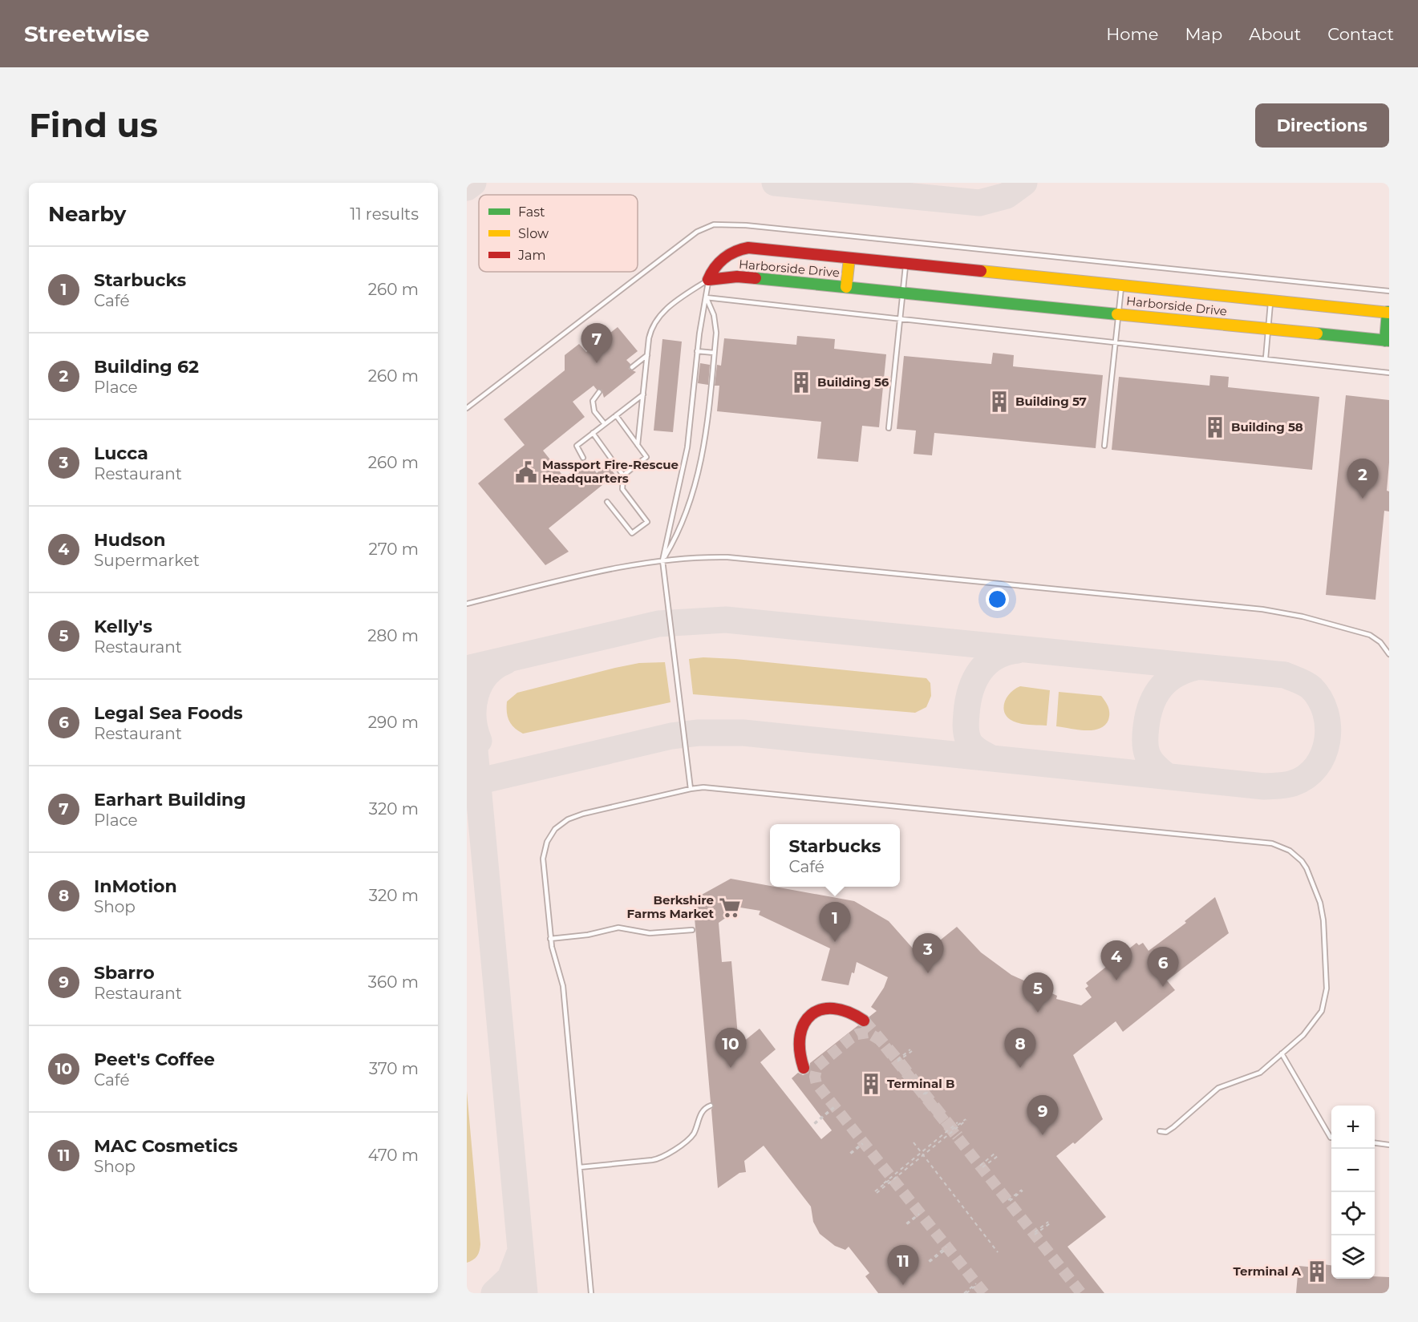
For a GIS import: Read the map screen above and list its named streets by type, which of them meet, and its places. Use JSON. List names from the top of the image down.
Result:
{
  "streets": {
    "street": ["Harborside Drive"]
  },
  "places": {
    "building": [
      "Building 56",
      "Building 57",
      "Building 58",
      "Terminal B",
      "Terminal A"
    ],
    "public building": ["Massport Fire-Rescue Headquarters"],
    "supermarket": ["Berkshire Farms Market"]
  },
  "legend": ["Fast", "Slow", "Jam"],
  "page": {
    "header": "Streetwise",
    "nav": [
      "Home",
      "Map",
      "About",
      "Contact"
    ],
    "buttons": "Directions",
    "title": "Find us",
    "heading": ["Nearby", "11 results"],
    "list": [
      {
        "mark": "1",
        "name": "Starbucks",
        "note": "Café",
        "value": "260 m"
      },
      {
        "mark": "2",
        "name": "Building 62",
        "note": "Place",
        "value": "260 m"
      },
      {
        "mark": "3",
        "name": "Lucca",
        "note": "Restaurant",
        "value": "260 m"
      },
      {
        "mark": "4",
        "name": "Hudson",
        "note": "Supermarket",
        "value": "270 m"
      },
      {
        "mark": "5",
        "name": "Kelly's",
        "note": "Restaurant",
        "value": "280 m"
      },
      {
        "mark": "6",
        "name": "Legal Sea Foods",
        "note": "Restaurant",
        "value": "290 m"
      },
      {
        "mark": "7",
        "name": "Earhart Building",
        "note": "Place",
        "value": "320 m"
      },
      {
        "mark": "8",
        "name": "InMotion",
        "note": "Shop",
        "value": "320 m"
      },
      {
        "mark": "9",
        "name": "Sbarro",
        "note": "Restaurant",
        "value": "360 m"
      },
      {
        "mark": "10",
        "name": "Peet's Coffee",
        "note": "Café",
        "value": "370 m"
      },
      {
        "mark": "11",
        "name": "MAC Cosmetics",
        "note": "Shop",
        "value": "470 m"
      }
    ],
    "pins": [
      "7",
      "2",
      "1",
      "3",
      "4",
      "6",
      "5",
      "8",
      "10",
      "9",
      "11"
    ],
    "popup": ["Starbucks", "Café"],
    "map_buttons": ["+", "−"]
  }
}
